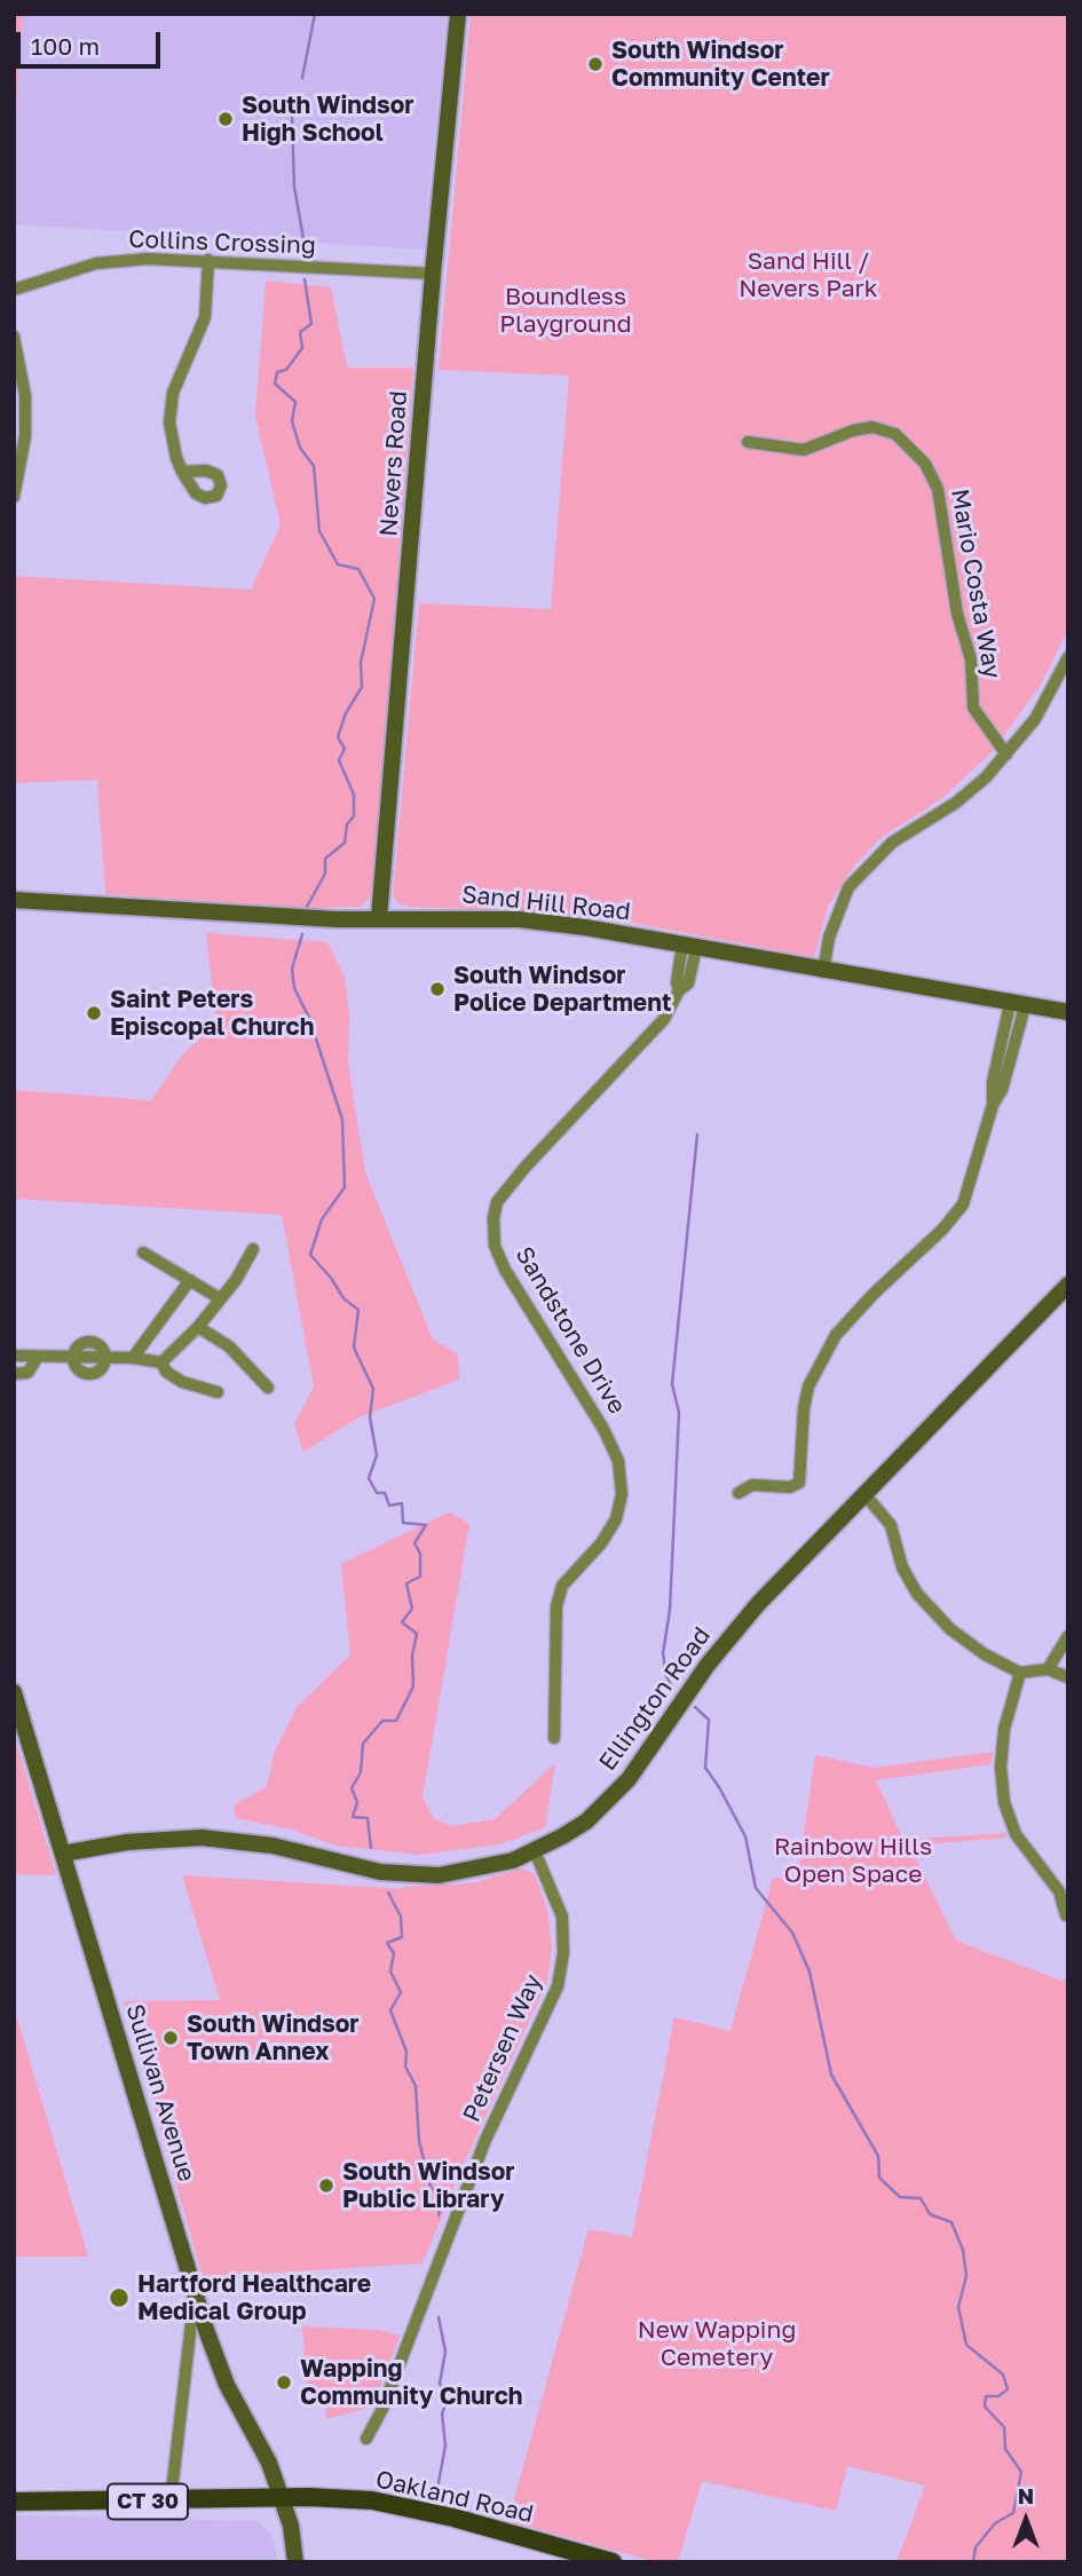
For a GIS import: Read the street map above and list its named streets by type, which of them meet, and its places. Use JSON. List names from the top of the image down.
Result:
{
  "streets": {
    "main road": [
      "Nevers Road",
      "Sand Hill Road",
      "Ellington Road",
      "Sullivan Avenue",
      "Oakland Road",
      "CT 30"
    ],
    "street": [
      "Collins Crossing",
      "Mario Costa Way",
      "Sandstone Drive",
      "Petersen Way"
    ]
  },
  "crossings": [
    ["Collins Crossing", "Nevers Road"],
    ["Nevers Road", "Sand Hill Road"],
    ["Sand Hill Road", "Sandstone Drive"],
    ["Ellington Road", "Petersen Way"],
    ["Ellington Road", "Sullivan Avenue"],
    ["Sullivan Avenue", "Oakland Road"],
    ["Sullivan Avenue", "CT 30"],
    ["Oakland Road", "CT 30"]
  ],
  "parks": [
    "Sand Hill / Nevers Park",
    "Boundless Playground",
    "Rainbow Hills Open Space",
    "New Wapping Cemetery"
  ],
  "places": [
    "South Windsor Community Center",
    "South Windsor High School",
    "South Windsor Police Department",
    "Saint Peters Episcopal Church",
    "South Windsor Town Annex",
    "South Windsor Public Library",
    "Hartford Healthcare Medical Group",
    "Wapping Community Church"
  ],
  "scale_bar": "100 m",
  "north": "top"
}
